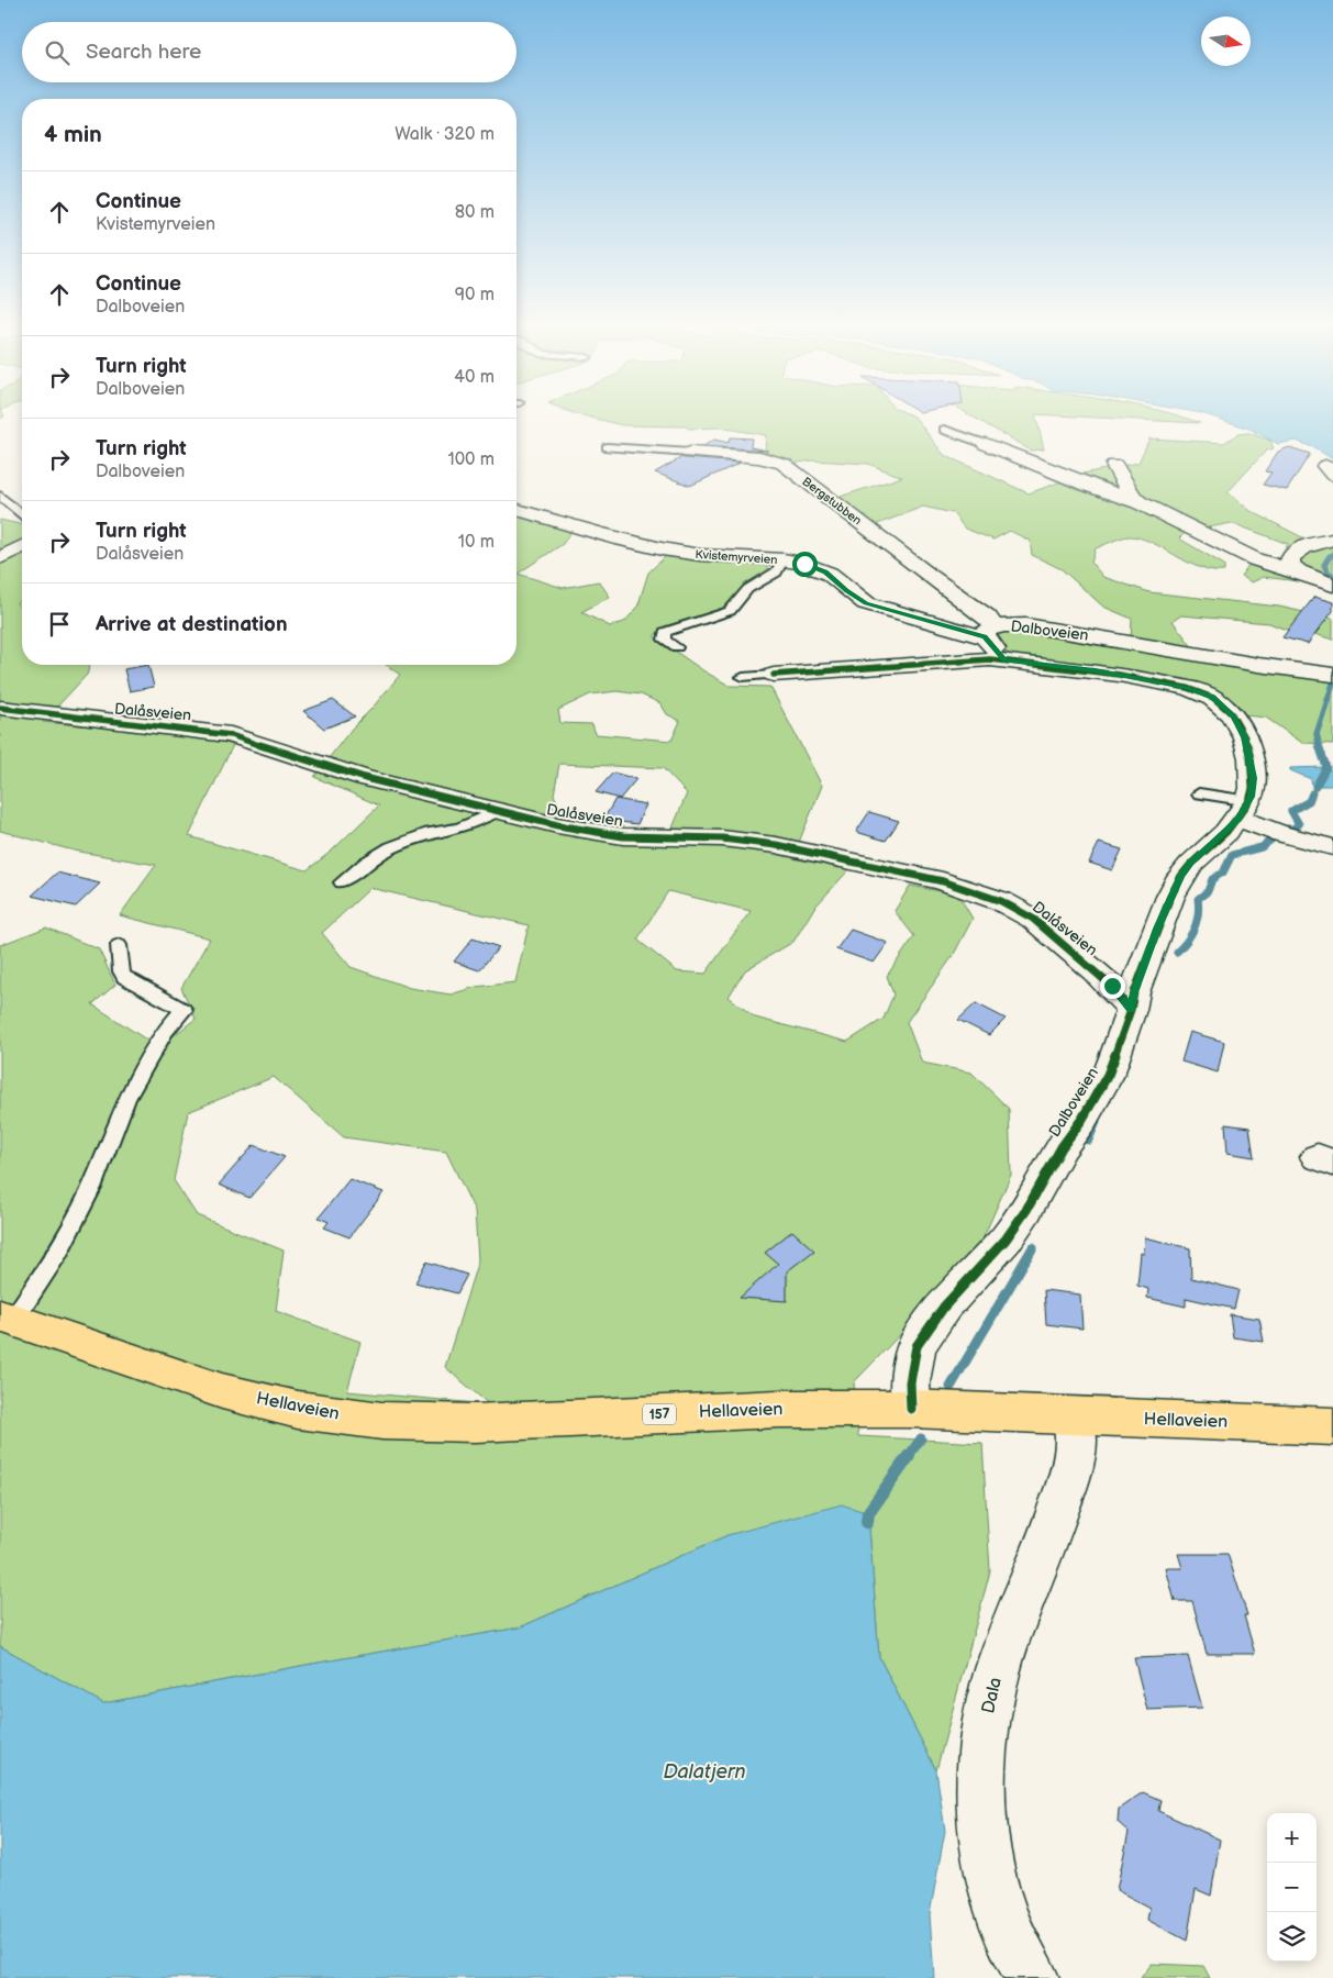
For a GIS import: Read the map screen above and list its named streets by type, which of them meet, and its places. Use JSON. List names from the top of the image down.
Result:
{
  "streets": {
    "main road": ["Hellaveien", "157"],
    "street": [
      "Bergstubben",
      "Kvistemyrveien",
      "Dalboveien",
      "Dalåsveien",
      "Dala"
    ]
  },
  "crossings": [
    ["Bergstubben", "Kvistemyrveien"],
    ["Bergstubben", "Dalboveien"],
    ["Kvistemyrveien", "Dalboveien"],
    ["Dalboveien", "Dalåsveien"],
    ["Dalboveien", "Hellaveien"],
    ["Hellaveien", "Dala"]
  ],
  "water": ["Dalatjern"],
  "north": "right",
  "page": {
    "search": "Search here",
    "heading": ["4 min", "Walk · 320 m"],
    "list": [
      ["Continue", "Kvistemyrveien", "80 m"],
      ["Continue", "Dalboveien", "90 m"],
      ["Turn right", "Dalboveien", "40 m"],
      ["Turn right", "Dalboveien", "100 m"],
      ["Turn right", "Dalåsveien", "10 m"],
      "Arrive at destination"
    ],
    "map_buttons": ["+", "−"]
  }
}
